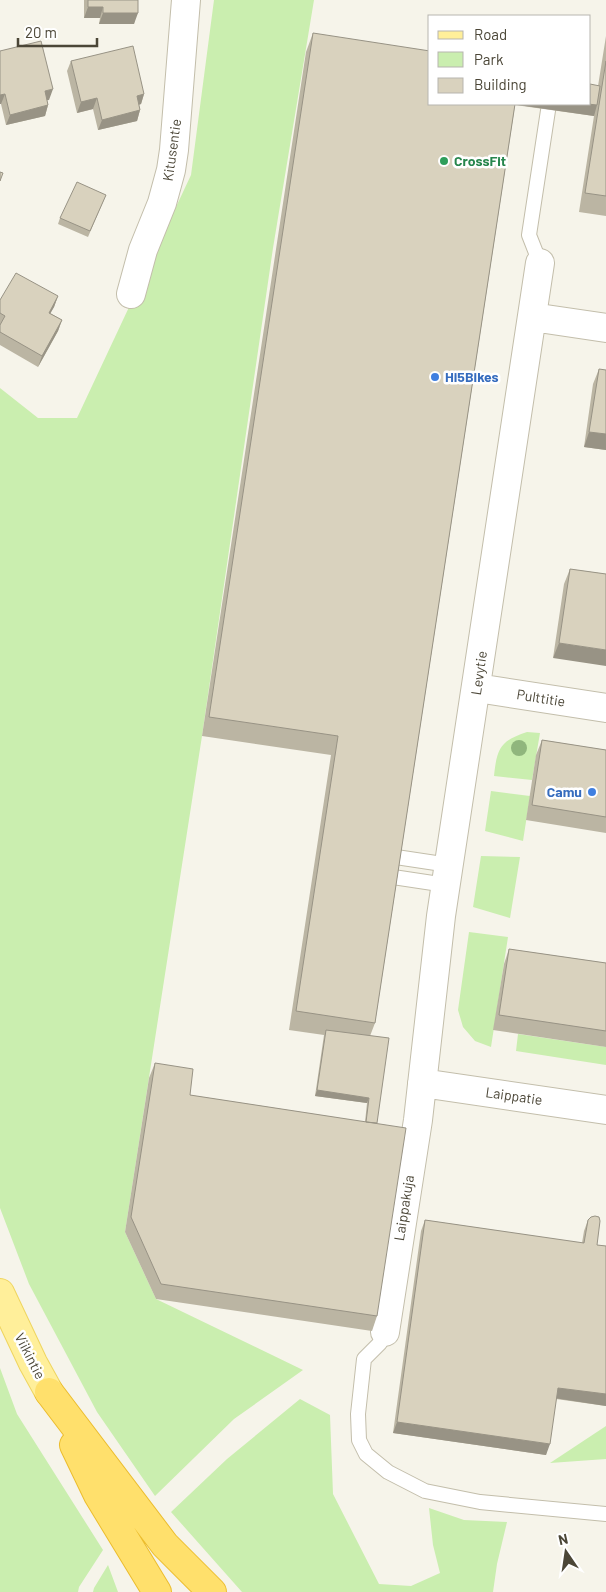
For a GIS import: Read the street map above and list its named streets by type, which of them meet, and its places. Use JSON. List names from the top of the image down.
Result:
{
  "streets": {
    "main road": ["Viikintie"],
    "street": [
      "Kitusentie",
      "Levytie",
      "Pulttitie",
      "Laippatie",
      "Laippakuja"
    ]
  },
  "crossings": [
    ["Levytie", "Pulttitie"],
    ["Levytie", "Laippatie"],
    ["Levytie", "Laippakuja"],
    ["Laippatie", "Laippakuja"]
  ],
  "places": ["CrossFit", "Hi5Bikes", "Camu"],
  "legend": ["Road", "Park", "Building"],
  "scale_bar": "20 m",
  "north": "top"
}
